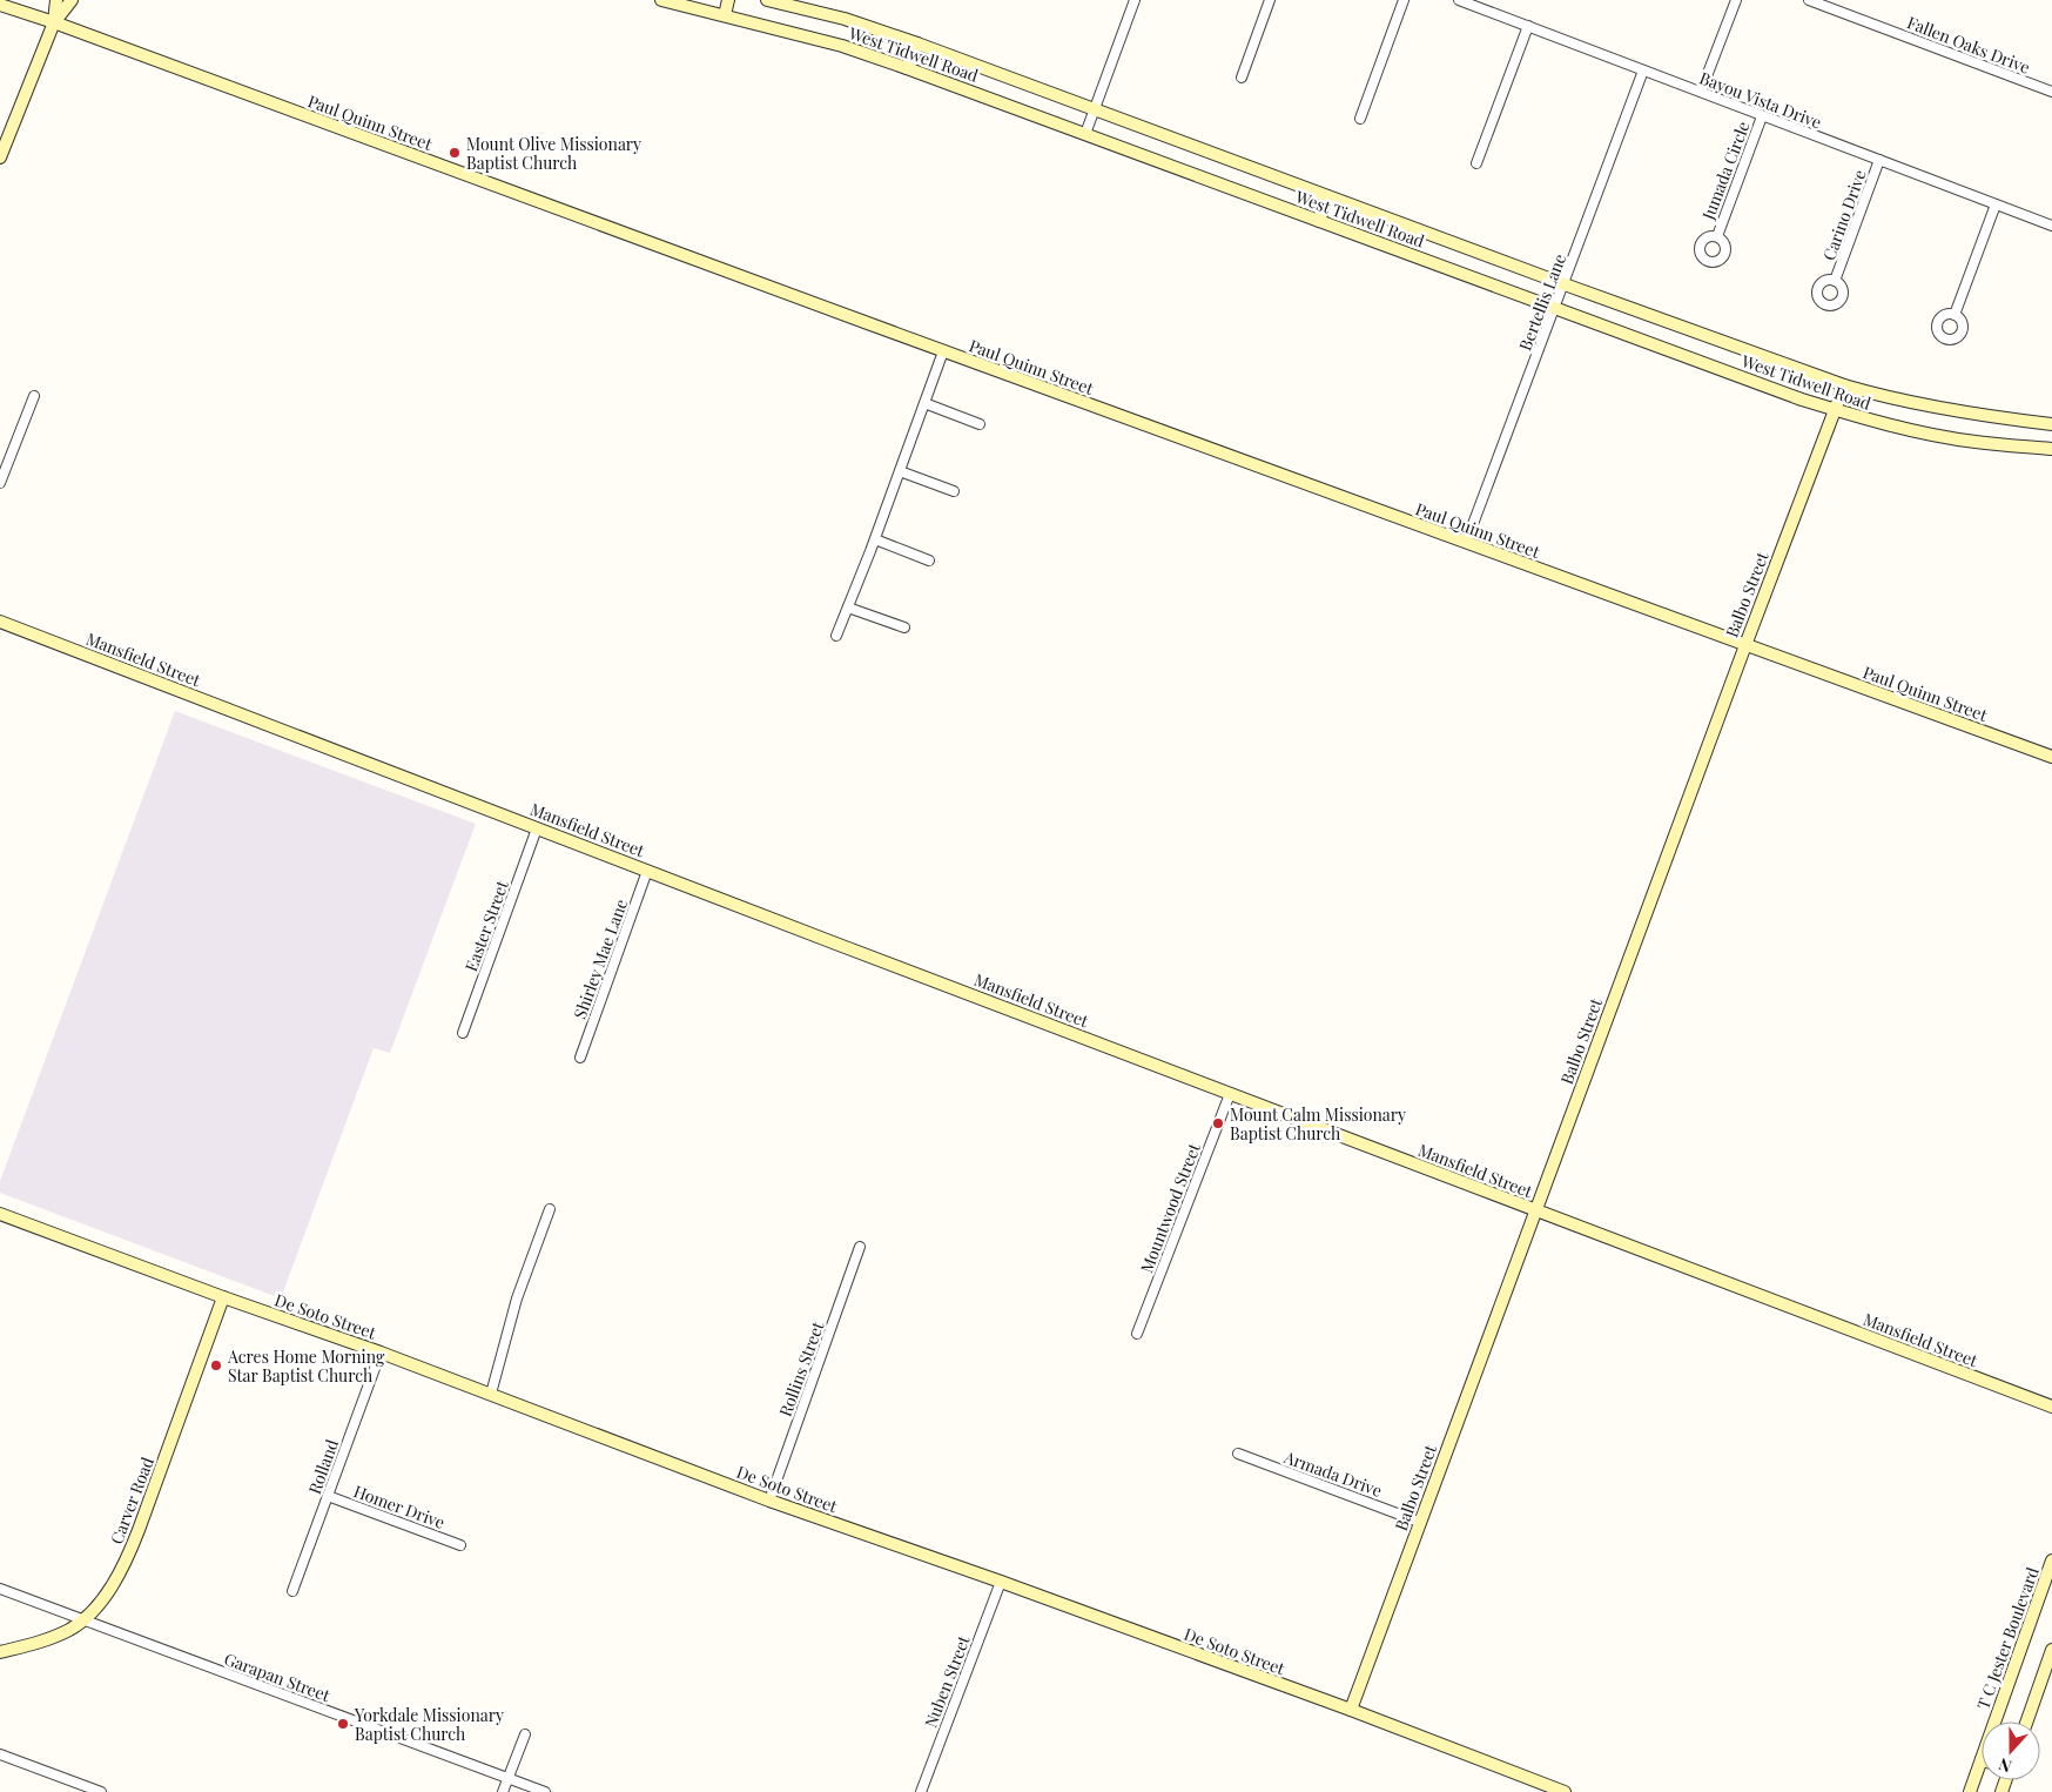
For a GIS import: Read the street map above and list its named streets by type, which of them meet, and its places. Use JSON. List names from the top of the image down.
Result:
{
  "streets": {
    "street": [
      "Fallen Oaks Drive",
      "West Tidwell Road",
      "Bayou Vista Drive",
      "Paul Quinn Street",
      "Jumada Circle",
      "Carino Drive",
      "Bertellis Lane",
      "Balbo Street",
      "Mansfield Street",
      "Easter Street",
      "Shirley Mae Lane",
      "Mountwood Street",
      "De Soto Street",
      "Rollins Street",
      "Rolland",
      "Armada Drive",
      "Carver Road",
      "Homer Drive",
      "T C Jester Boulevard",
      "Garapan Street",
      "Nuben Street"
    ]
  },
  "crossings": [
    ["West Tidwell Road", "Bertellis Lane"],
    ["West Tidwell Road", "Balbo Street"],
    ["Bayou Vista Drive", "Jumada Circle"],
    ["Bayou Vista Drive", "Carino Drive"],
    ["Bayou Vista Drive", "Bertellis Lane"],
    ["Paul Quinn Street", "Bertellis Lane"],
    ["Paul Quinn Street", "Balbo Street"],
    ["Balbo Street", "Mansfield Street"],
    ["Balbo Street", "De Soto Street"],
    ["Balbo Street", "Armada Drive"],
    ["Mansfield Street", "Easter Street"],
    ["Mansfield Street", "Shirley Mae Lane"],
    ["Mansfield Street", "Mountwood Street"],
    ["De Soto Street", "Rollins Street"],
    ["De Soto Street", "Rolland"],
    ["De Soto Street", "Carver Road"],
    ["De Soto Street", "Nuben Street"],
    ["Rolland", "Homer Drive"],
    ["Carver Road", "Garapan Street"]
  ],
  "places": [
    "Mount Olive Missionary Baptist Church",
    "Mount Calm Missionary Baptist Church",
    "Acres Home Morning Star Baptist Church",
    "Yorkdale Missionary Baptist Church"
  ],
  "north": "bottom"
}
